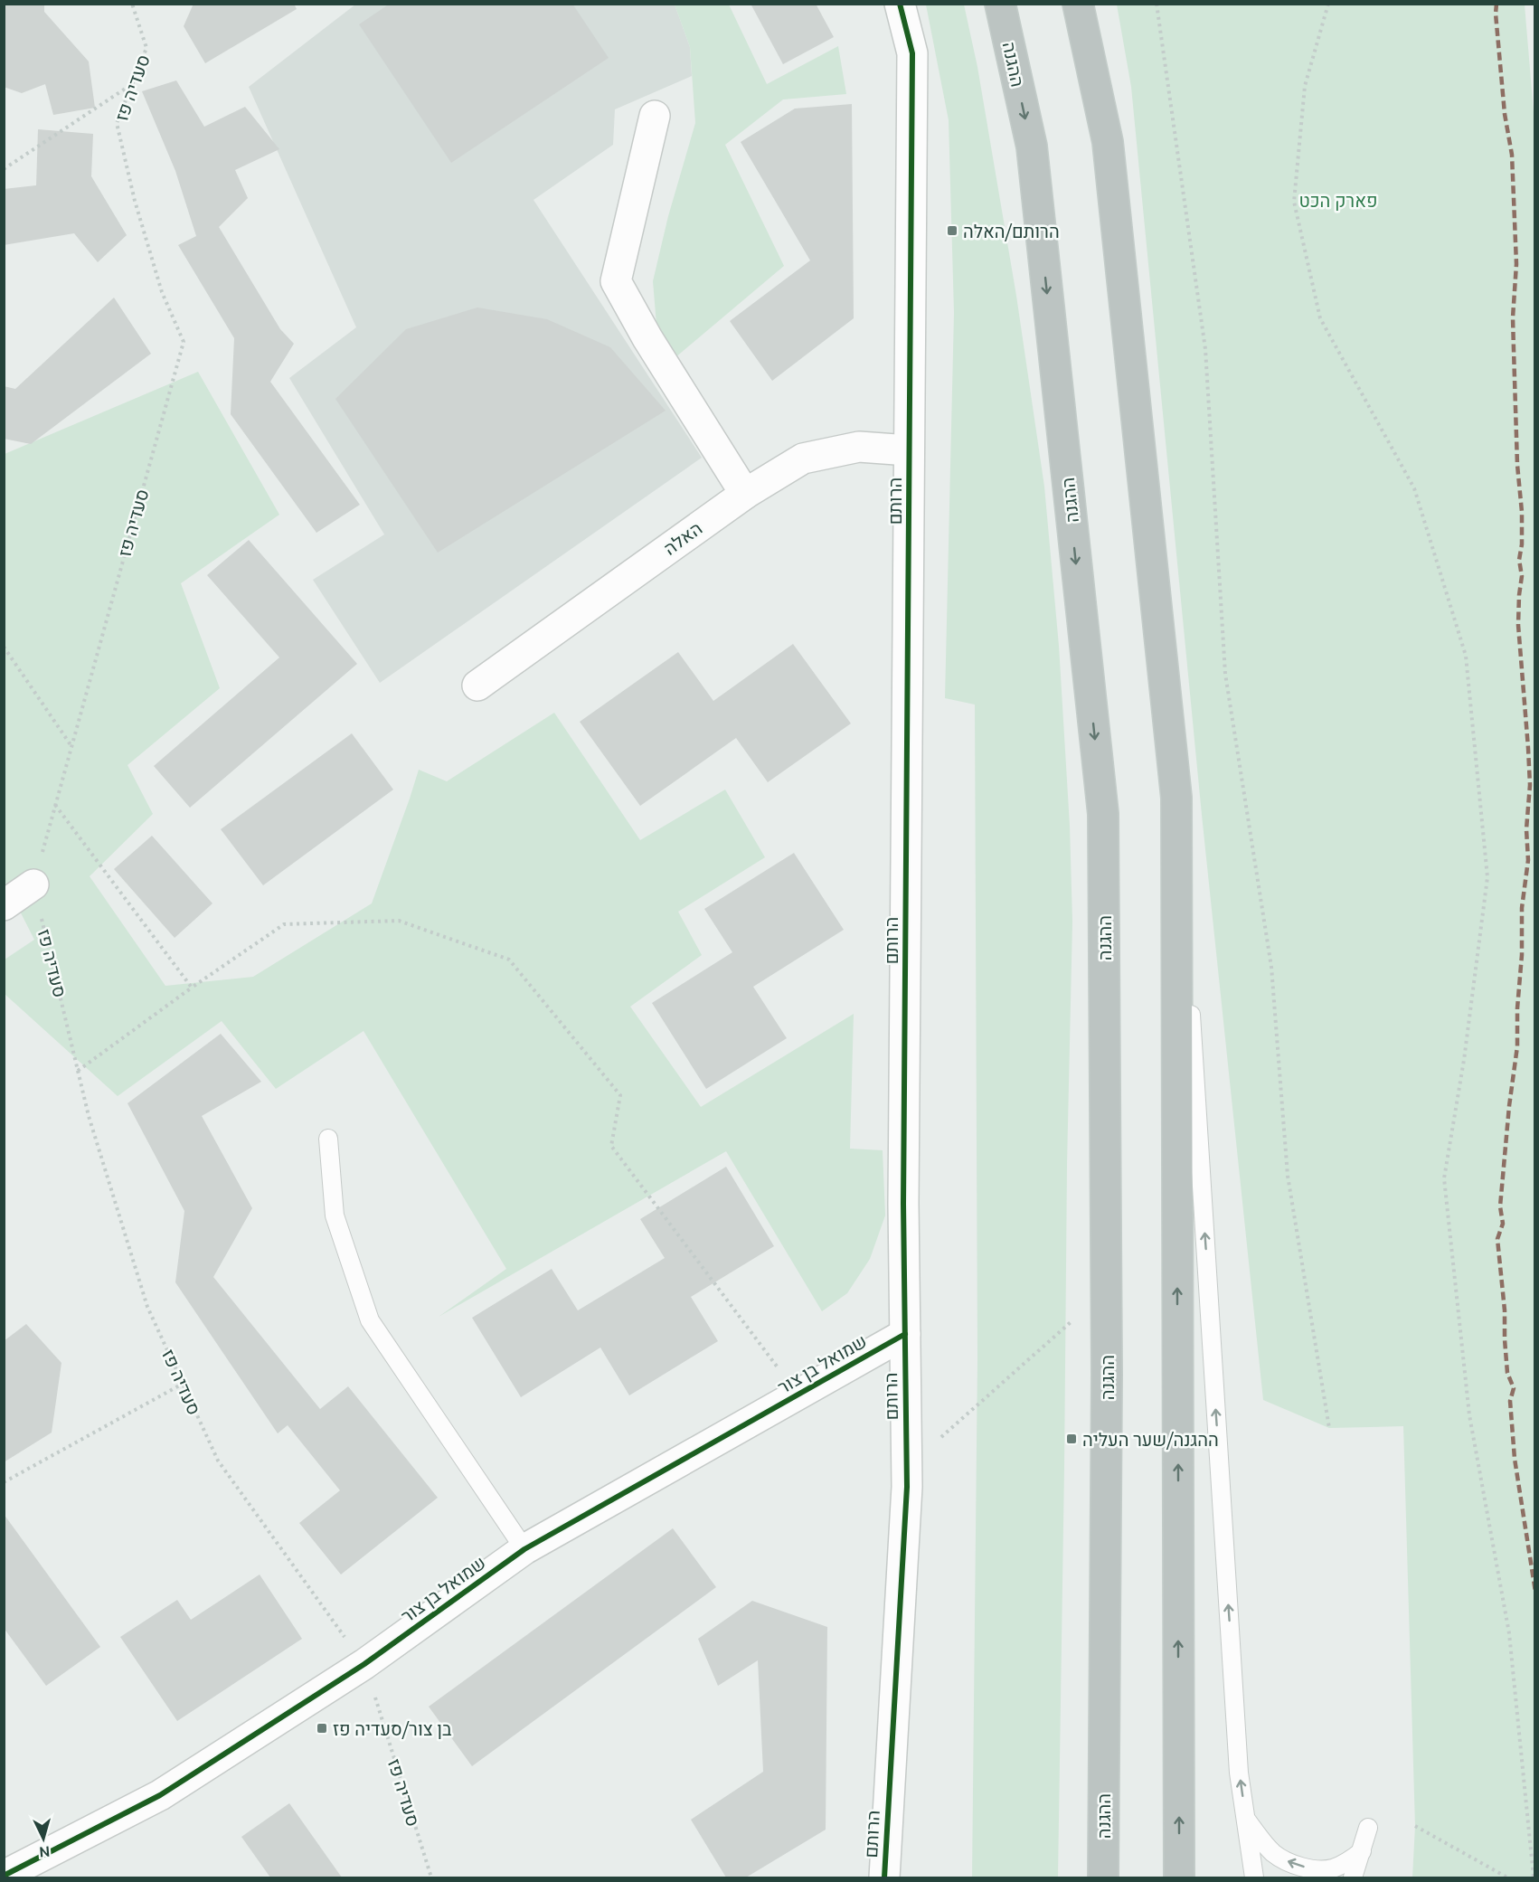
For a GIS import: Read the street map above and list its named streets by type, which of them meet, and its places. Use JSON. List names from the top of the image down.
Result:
{
  "streets": {
    "highway": ["ההגנה"],
    "street": ["הרותם", "האלה", "שמואל בן צור"],
    "path": ["סעדיה פז"]
  },
  "crossings": [
    ["סעדיה פז", "שמואל בן צור"],
    ["הרותם", "האלה"],
    ["הרותם", "שמואל בן צור"]
  ],
  "parks": ["פארק הכט"],
  "places": {
    "transit": ["הרותם/האלה", "ההגנה/שער העליה", "בן צור/סעדיה פז"]
  },
  "north": "bottom"
}
